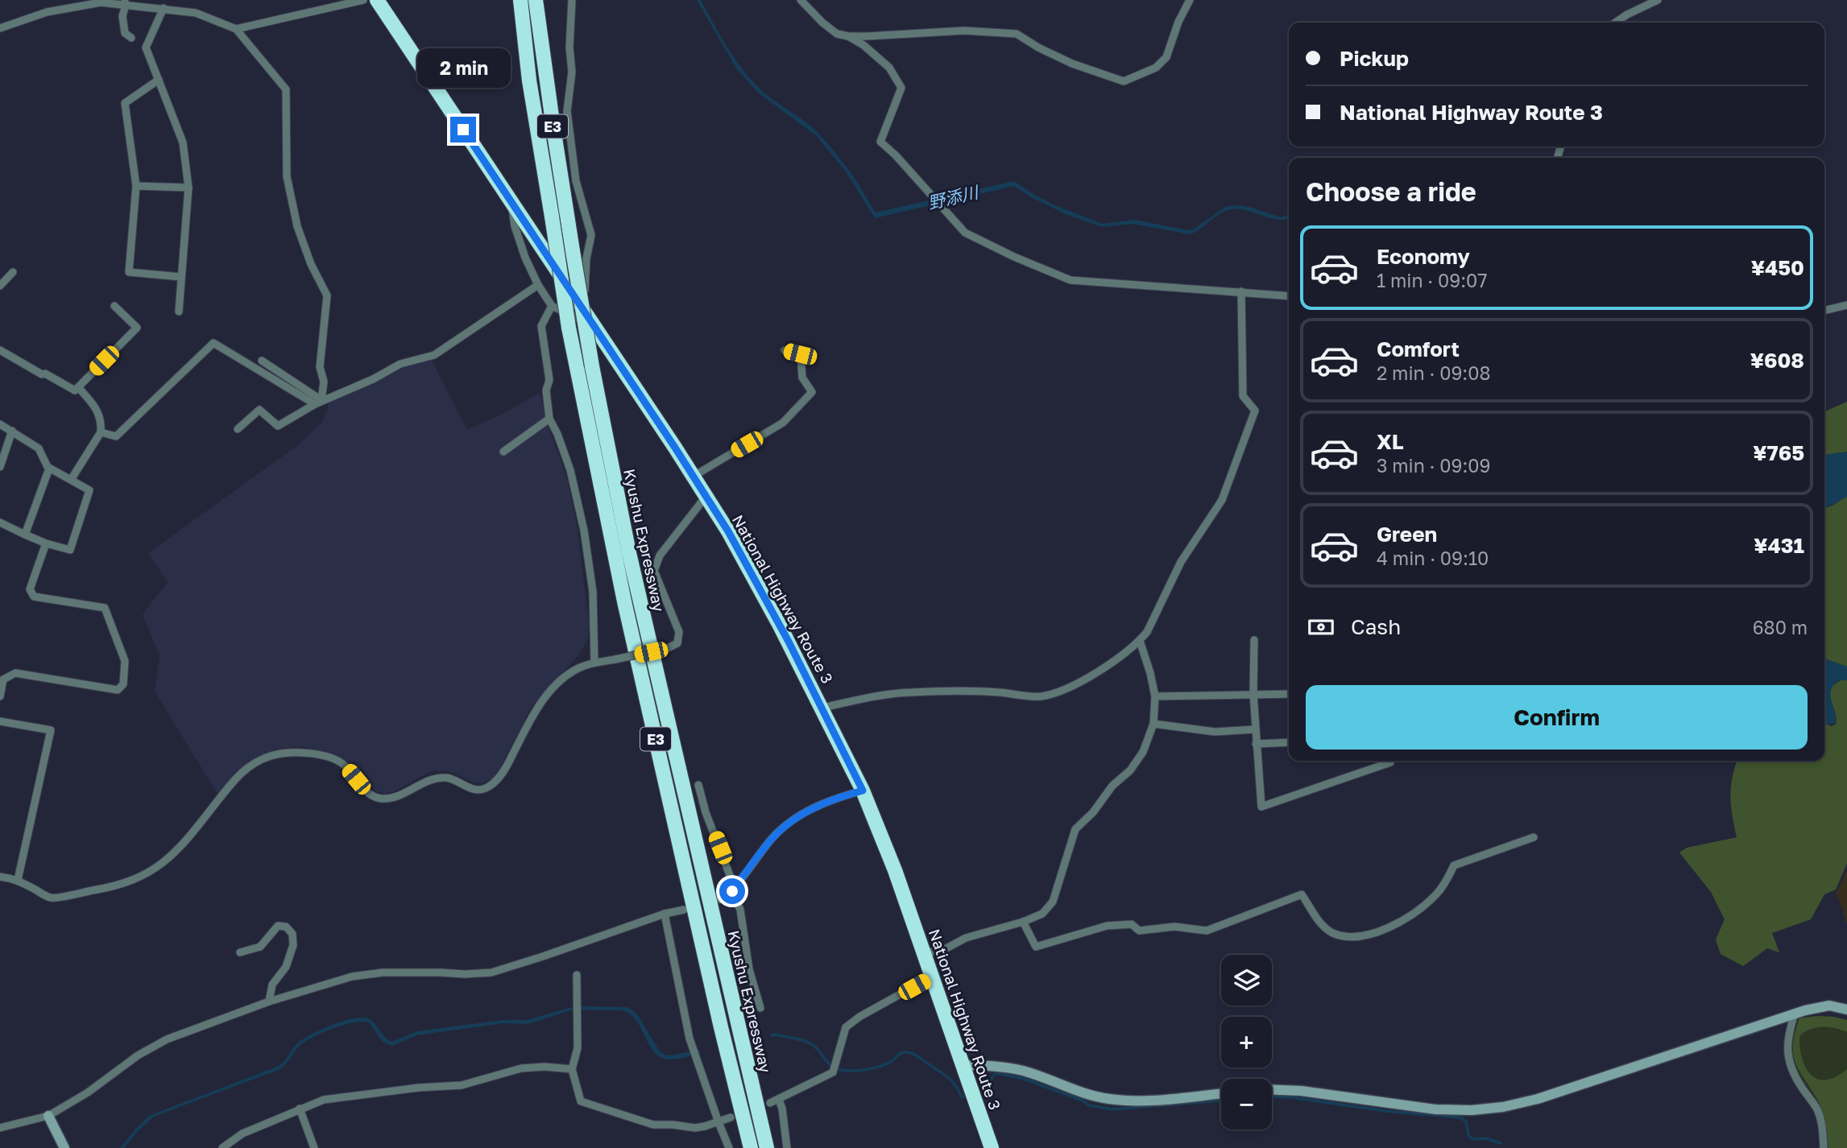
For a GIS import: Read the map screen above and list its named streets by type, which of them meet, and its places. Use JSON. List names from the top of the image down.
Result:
{
  "streets": {
    "highway": ["E3", "Kyushu Expressway", "National Highway Route 3"]
  },
  "water": ["野添川"],
  "page": {
    "banner": ["Pickup", "National Highway Route 3"],
    "bubble": "2 min",
    "heading": "Choose a ride",
    "list": [
      {
        "name": "Economy",
        "note": "1 min · 09:07",
        "value": "¥450"
      },
      {
        "name": "Comfort",
        "note": "2 min · 09:08",
        "value": "¥608"
      },
      {
        "name": "XL",
        "note": "3 min · 09:09",
        "value": "¥765"
      },
      {
        "name": "Green",
        "note": "4 min · 09:10",
        "value": "¥431"
      }
    ],
    "pay": ["Cash", "680 m"],
    "buttons": "Confirm",
    "map_buttons": ["+", "−"]
  }
}
